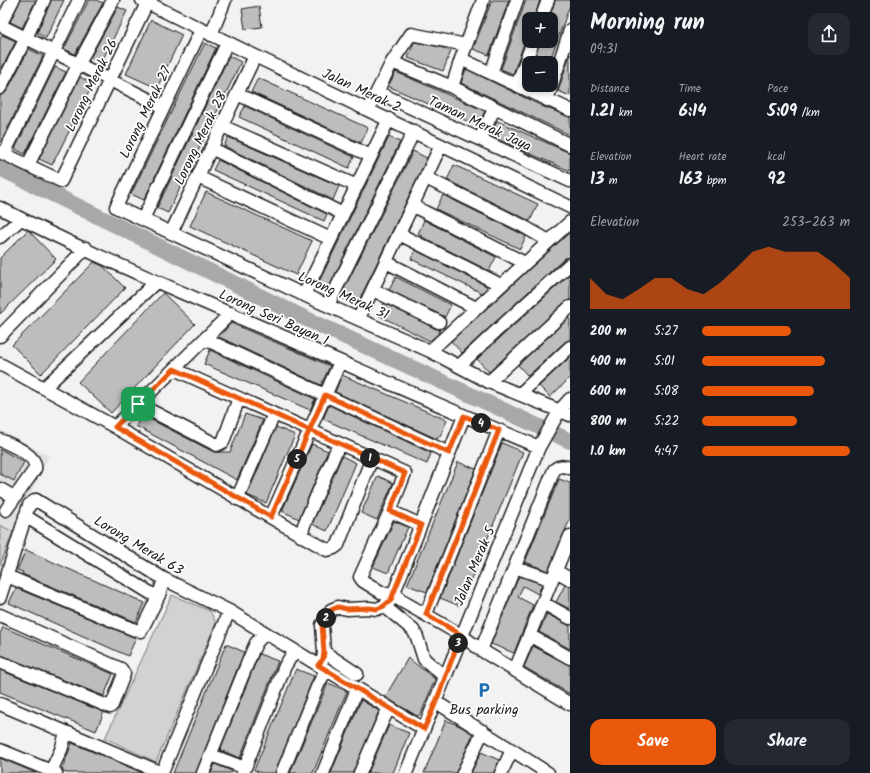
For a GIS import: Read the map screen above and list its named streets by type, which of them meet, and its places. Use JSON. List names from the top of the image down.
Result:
{
  "streets": {
    "street": [
      "Lorong Merak 26",
      "Jalan Merak 2",
      "Lorong Merak 27",
      "Taman Merak Jaya",
      "Lorong Merak 28",
      "Lorong Merak 31",
      "Lorong Seri Bayan 1",
      "Lorong Merak 63",
      "Jalan Merak 5"
    ]
  },
  "crossings": [
    ["Lorong Merak 26", "Jalan Merak 2"],
    ["Jalan Merak 2", "Lorong Merak 27"],
    ["Jalan Merak 2", "Lorong Merak 28"],
    ["Lorong Merak 27", "Lorong Merak 31"],
    ["Lorong Merak 28", "Lorong Merak 31"],
    ["Lorong Merak 31", "Jalan Merak 5"],
    ["Lorong Seri Bayan 1", "Jalan Merak 5"],
    ["Lorong Merak 63", "Jalan Merak 5"]
  ],
  "places": {
    "parking": ["Bus parking"]
  },
  "page": {
    "heading": ["Morning run", "09:31"],
    "map_buttons": ["+", "−"],
    "stats": [
      ["Distance", "1.21 km"],
      ["Time", "6:14"],
      ["Pace", "5:09 /km"],
      ["Elevation", "13 m"],
      ["Heart rate", "163 bpm"],
      ["kcal", "92"]
    ],
    "chart": ["Elevation", "253–263 m"],
    "list": [
      {
        "name": "200 m",
        "note": "5:27"
      },
      {
        "name": "400 m",
        "note": "5:01"
      },
      {
        "name": "600 m",
        "note": "5:08"
      },
      {
        "name": "800 m",
        "note": "5:22"
      },
      {
        "name": "1.0 km",
        "note": "4:47"
      }
    ],
    "pins": [
      "4",
      "1",
      "5",
      "2",
      "3"
    ],
    "buttons": ["Save", "Share"]
  }
}
